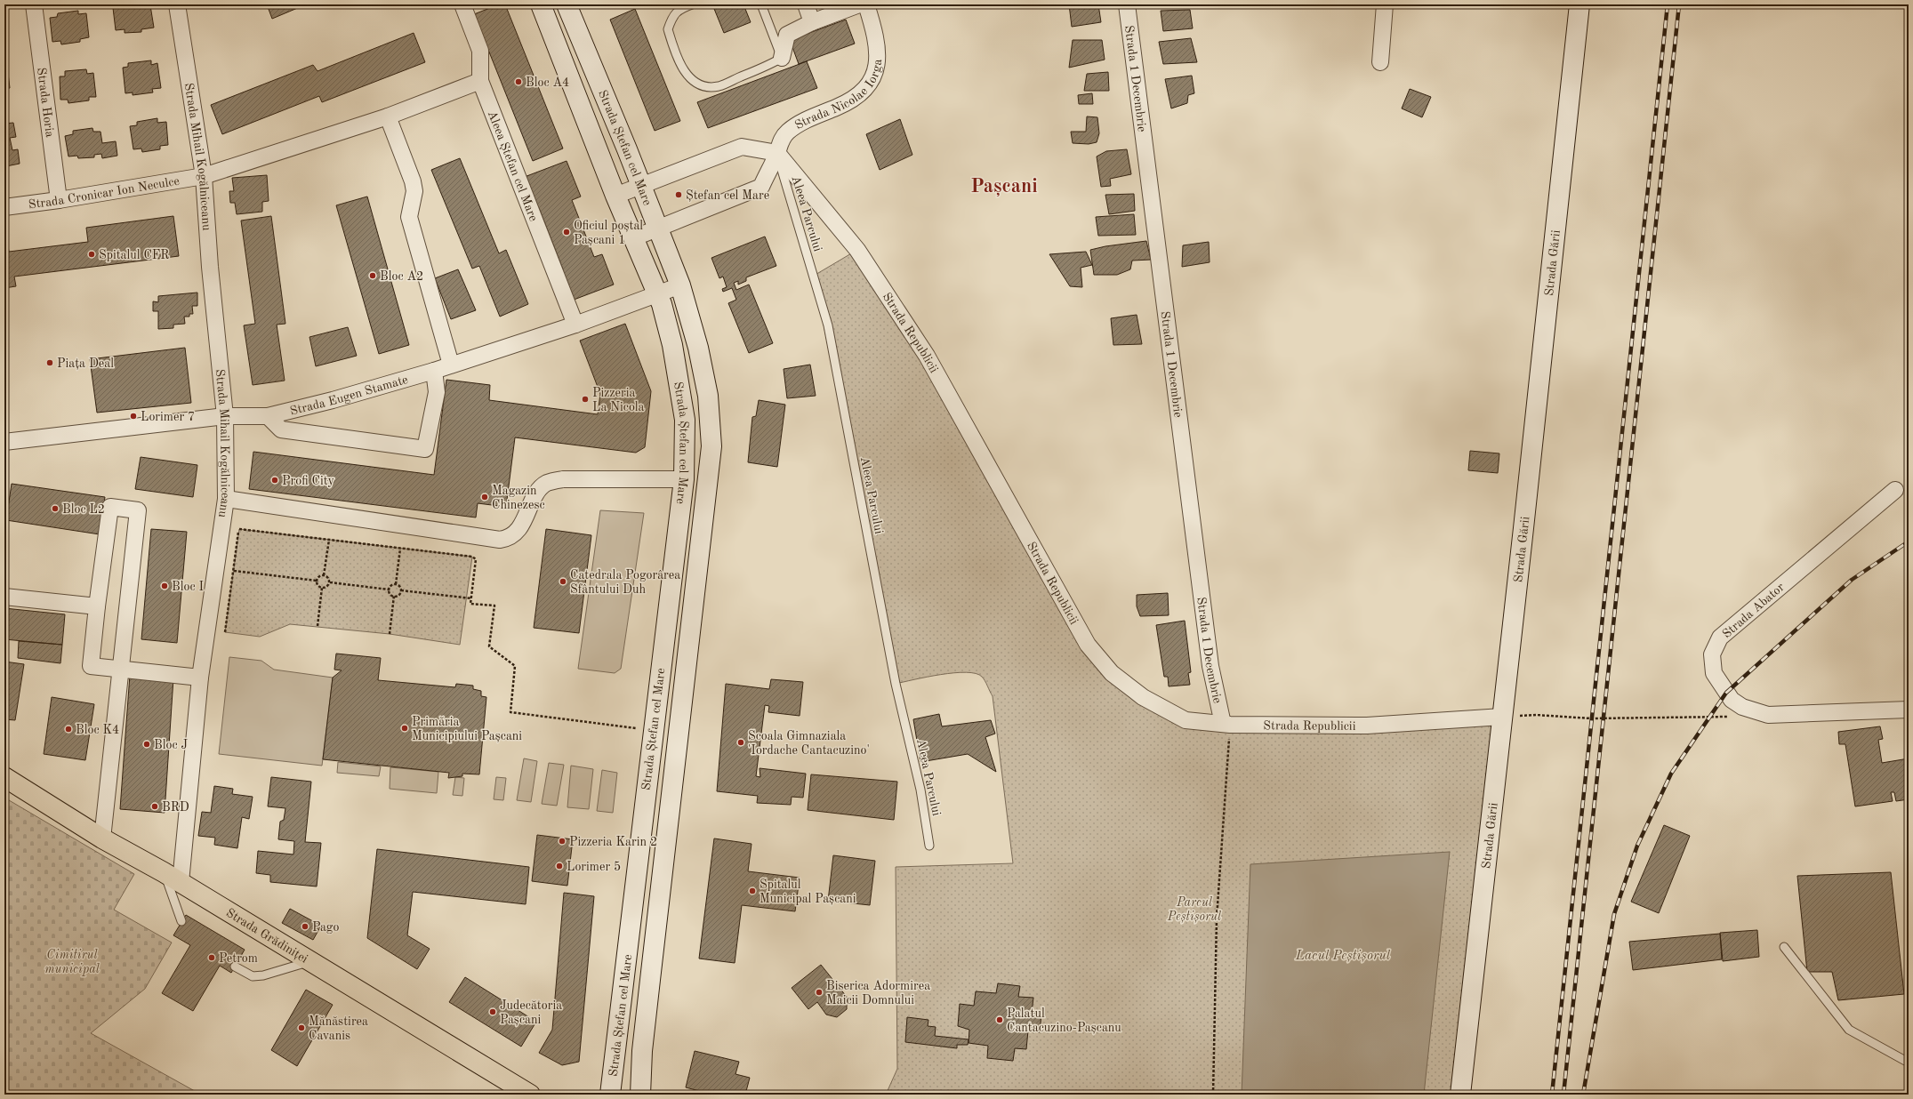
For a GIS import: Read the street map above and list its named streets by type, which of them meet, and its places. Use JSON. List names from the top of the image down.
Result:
{
  "streets": {
    "main road": ["Strada Ștefan cel Mare", "Strada Gării", "Strada Grădiniței"],
    "street": [
      "Strada 1 Decembrie",
      "Strada Nicolae Iorga",
      "Strada Horia",
      "Strada Mihail Kogălniceanu",
      "Aleea Ștefan cel Mare",
      "Strada Cronicar Ion Neculce",
      "Strada Republicii",
      "Strada Eugen Stamate",
      "Strada Abator"
    ],
    "lane": ["Aleea Parcului"]
  },
  "crossings": [
    ["Strada 1 Decembrie", "Strada Republicii"],
    ["Strada Nicolae Iorga", "Strada Ștefan cel Mare"],
    ["Strada Nicolae Iorga", "Aleea Parcului"],
    ["Strada Nicolae Iorga", "Strada Republicii"],
    ["Strada Horia", "Strada Cronicar Ion Neculce"],
    ["Strada Ștefan cel Mare", "Strada Eugen Stamate"],
    ["Strada Mihail Kogălniceanu", "Strada Cronicar Ion Neculce"],
    ["Strada Mihail Kogălniceanu", "Strada Eugen Stamate"],
    ["Strada Mihail Kogălniceanu", "Strada Grădiniței"],
    ["Aleea Ștefan cel Mare", "Strada Cronicar Ion Neculce"],
    ["Aleea Ștefan cel Mare", "Strada Eugen Stamate"],
    ["Aleea Parcului", "Strada Republicii"],
    ["Strada Gării", "Strada Republicii"]
  ],
  "districts": ["Pașcani"],
  "water": ["Lacul Peștișorul"],
  "parks": ["Parcul Peștișorul", "Cimitirul municipal"],
  "places": [
    "Bloc A4",
    "Ștefan cel Mare",
    "Oficiul poștal Pașcani 1",
    "Spitalul CFR",
    "Bloc A2",
    "Piața Deal",
    "Pizzeria La Nicola",
    "Lorimer 7",
    "Profi City",
    "Magazin Chinezesc",
    "Bloc L2",
    "Catedrala Pogorârea Sfântului Duh",
    "Bloc I",
    "Primăria Municipiului Pașcani",
    "Bloc K4",
    "Scoala Gimnaziala 'Iordache Cantacuzino'",
    "Bloc J",
    "BRD",
    "Pizzeria Karin 2",
    "Lorimer 5",
    "Spitalul Municipal Pașcani",
    "Pago",
    "Petrom",
    "Biserica Adormirea Maicii Domnului",
    "Judecătoria Pașcani",
    "Palatul Cantacuzino-Pașcanu",
    "Mănăstirea Cavanis"
  ]
}
